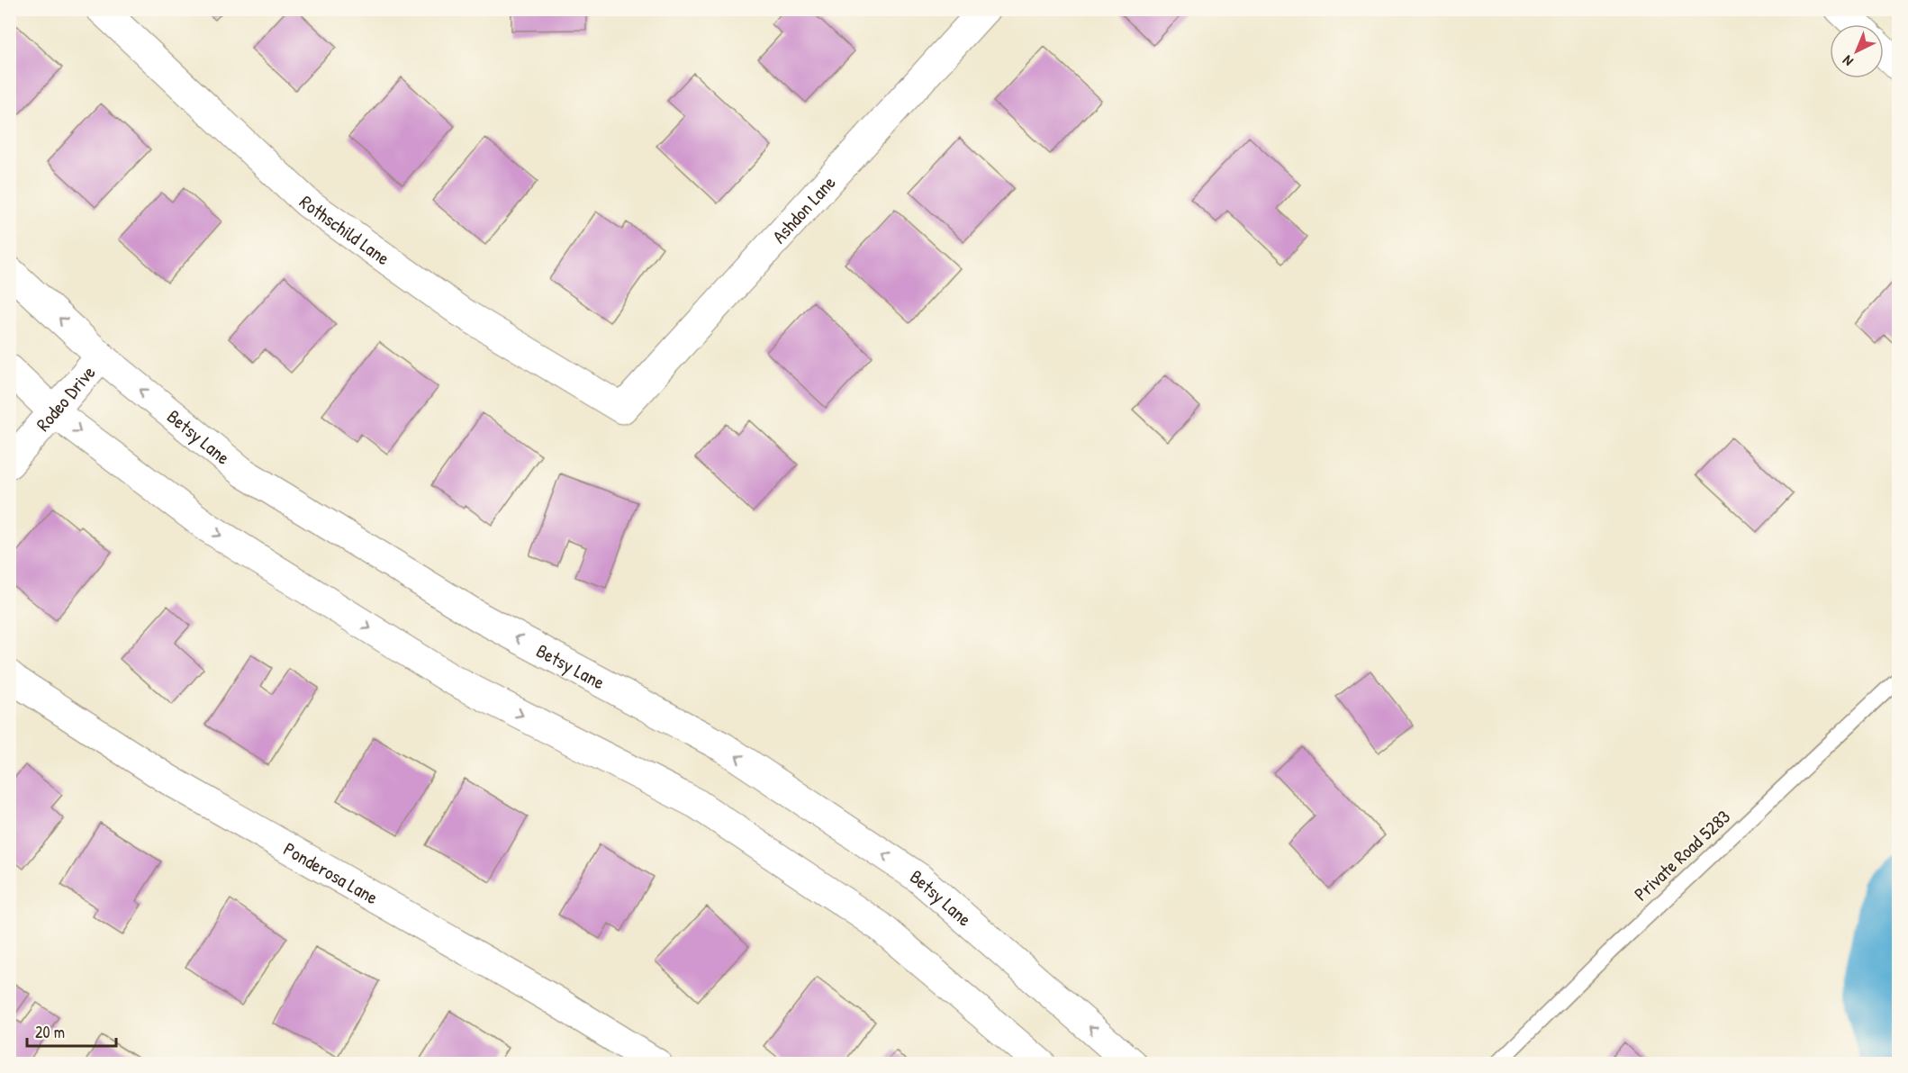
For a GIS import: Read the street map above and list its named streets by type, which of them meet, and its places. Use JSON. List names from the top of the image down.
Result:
{
  "streets": {
    "main road": [
      "Ashdon Lane",
      "Rothschild Lane",
      "Rodeo Drive",
      "Betsy Lane",
      "Ponderosa Lane"
    ],
    "lane": ["Private Road 5283"]
  },
  "crossings": [
    ["Ashdon Lane", "Rothschild Lane"],
    ["Rodeo Drive", "Betsy Lane"]
  ],
  "scale_bar": "20 m",
  "north": "bottom left"
}
